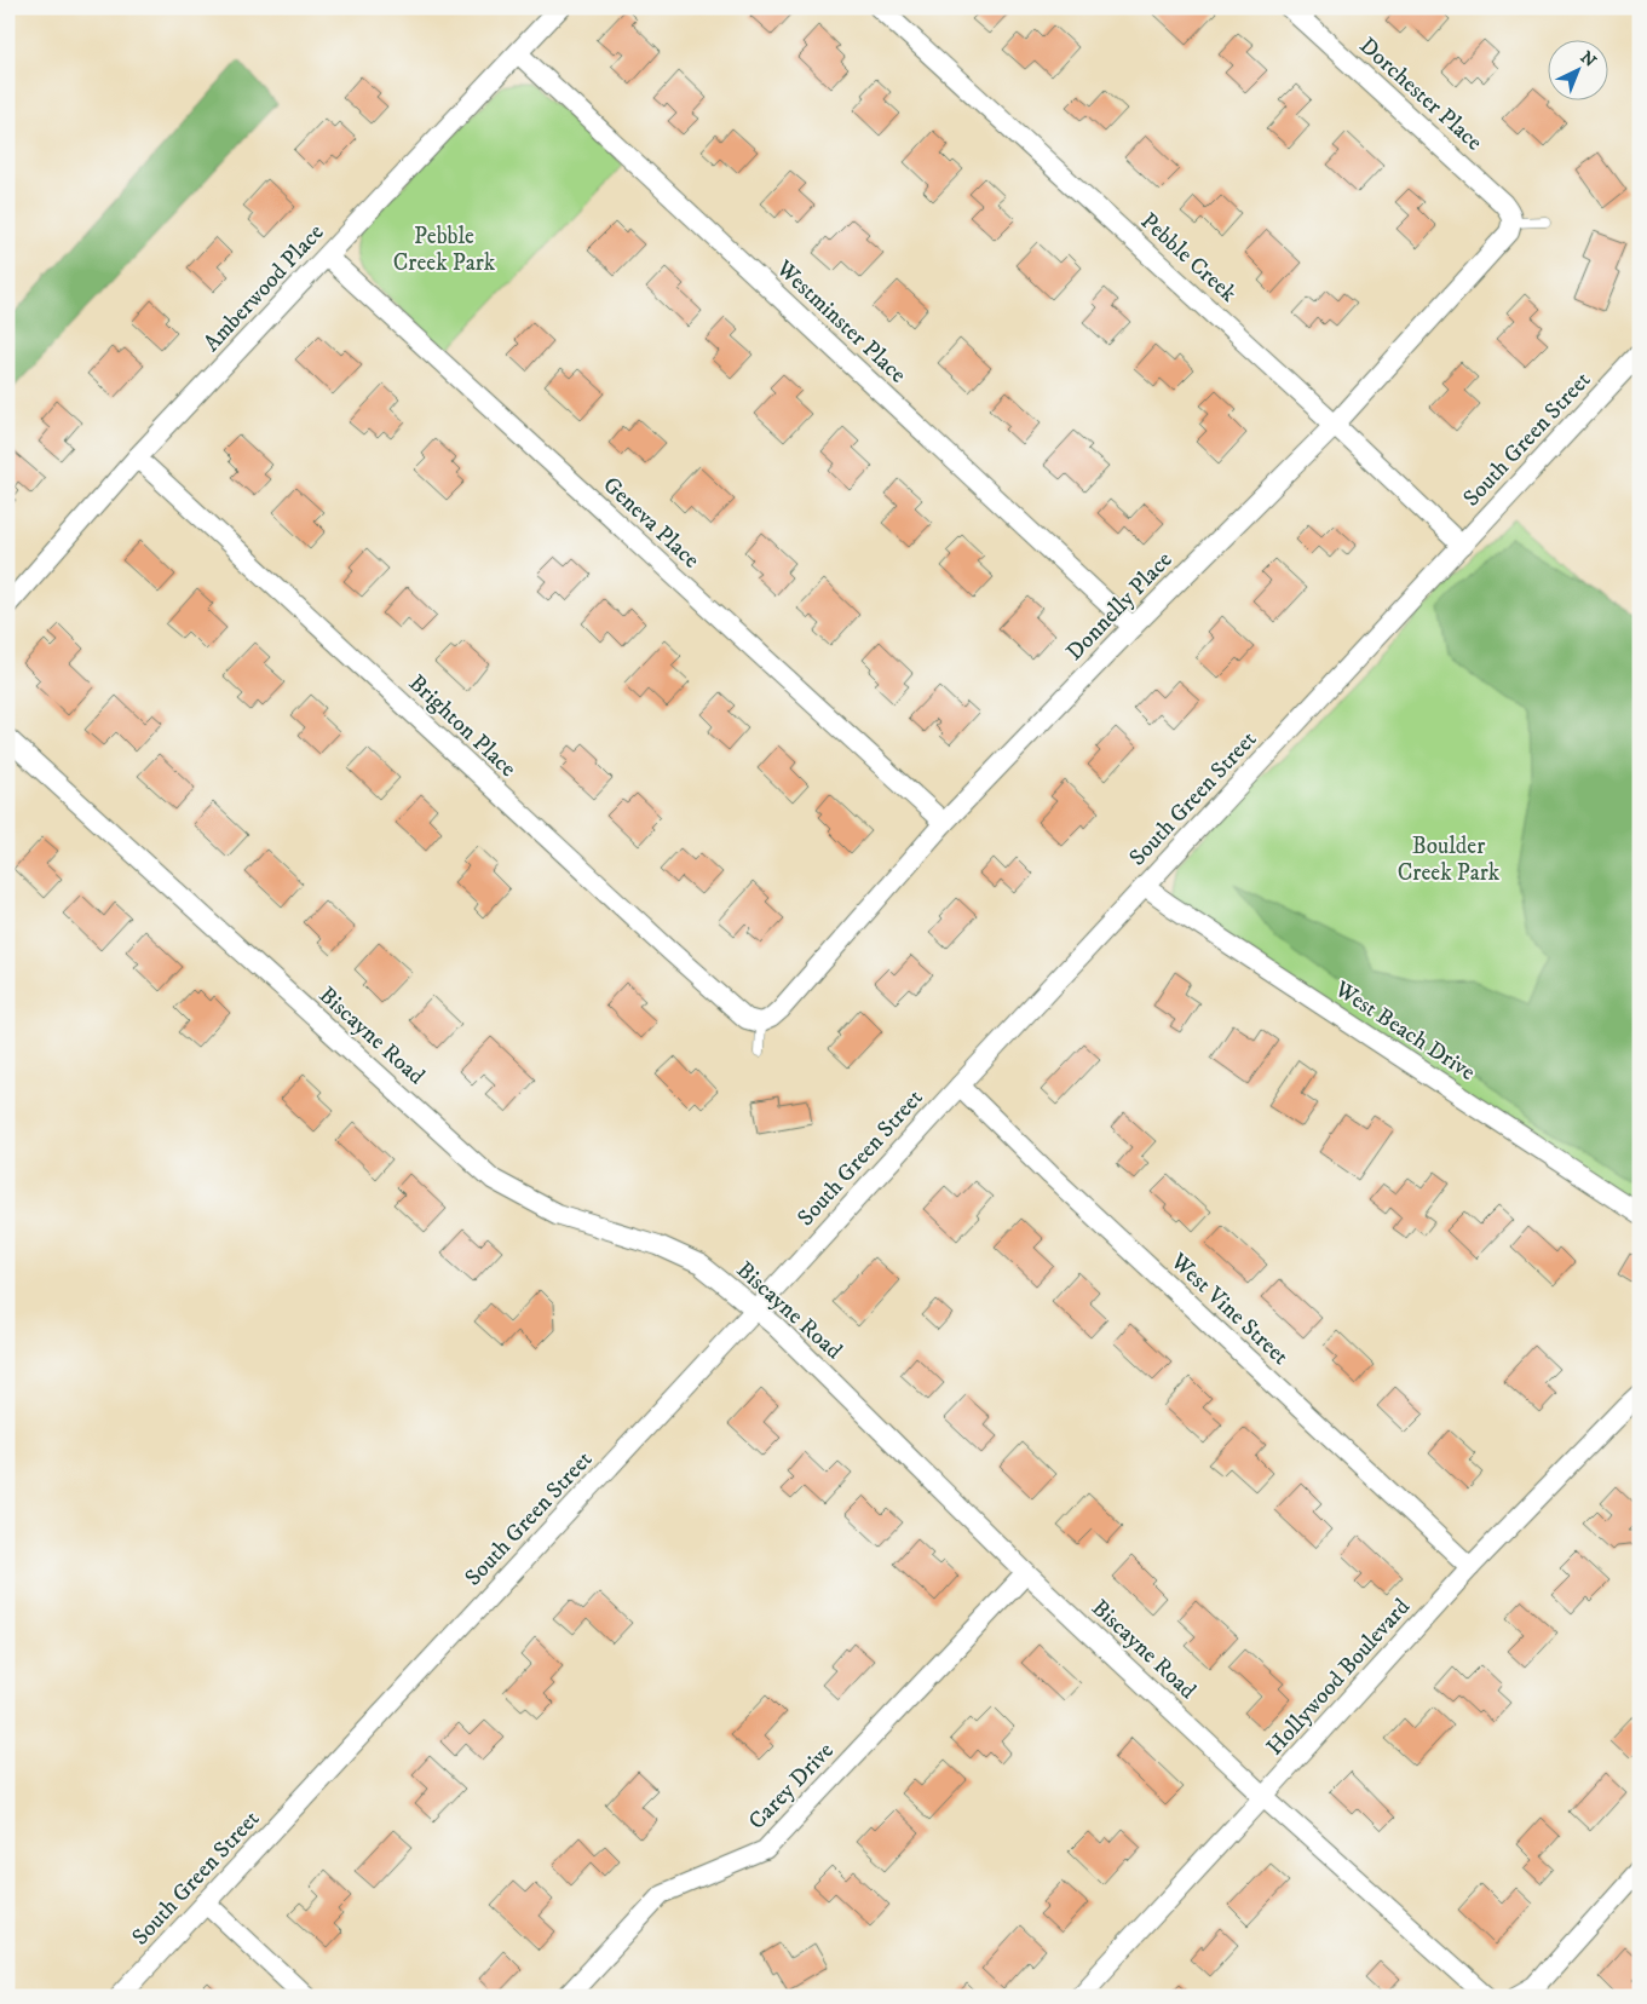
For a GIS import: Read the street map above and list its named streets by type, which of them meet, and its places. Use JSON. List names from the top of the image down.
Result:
{
  "streets": {
    "street": [
      "Dorchester Place",
      "Pebble Creek",
      "Amberwood Place",
      "Westminster Place",
      "South Green Street",
      "Geneva Place",
      "Donnelly Place",
      "Brighton Place",
      "West Beach Drive",
      "Biscayne Road",
      "West Vine Street",
      "Hollywood Boulevard",
      "Carey Drive"
    ]
  },
  "crossings": [
    ["Dorchester Place", "Donnelly Place"],
    ["Pebble Creek", "South Green Street"],
    ["Pebble Creek", "Donnelly Place"],
    ["Amberwood Place", "Westminster Place"],
    ["Amberwood Place", "Geneva Place"],
    ["Amberwood Place", "Brighton Place"],
    ["Westminster Place", "Donnelly Place"],
    ["South Green Street", "West Beach Drive"],
    ["South Green Street", "Biscayne Road"],
    ["South Green Street", "West Vine Street"],
    ["Geneva Place", "Donnelly Place"],
    ["Donnelly Place", "Brighton Place"],
    ["Biscayne Road", "Hollywood Boulevard"],
    ["Biscayne Road", "Carey Drive"],
    ["West Vine Street", "Hollywood Boulevard"]
  ],
  "parks": ["Pebble Creek Park", "Boulder Creek Park"],
  "north": "top right"
}
